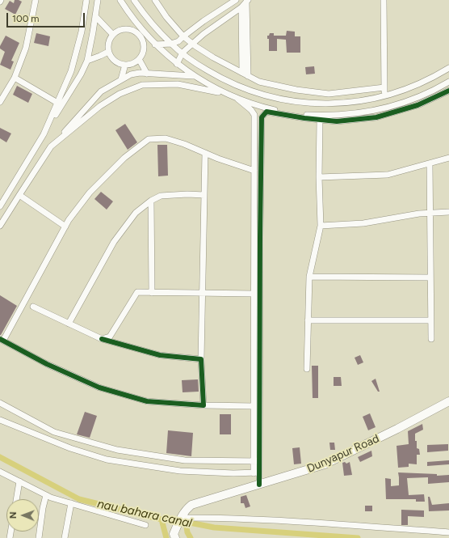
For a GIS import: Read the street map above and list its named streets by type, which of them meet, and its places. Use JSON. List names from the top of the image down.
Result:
{
  "streets": {
    "main road": ["Dunyapur Road"]
  },
  "water": ["nau bahara canal"],
  "scale_bar": "100 m",
  "north": "left"
}
